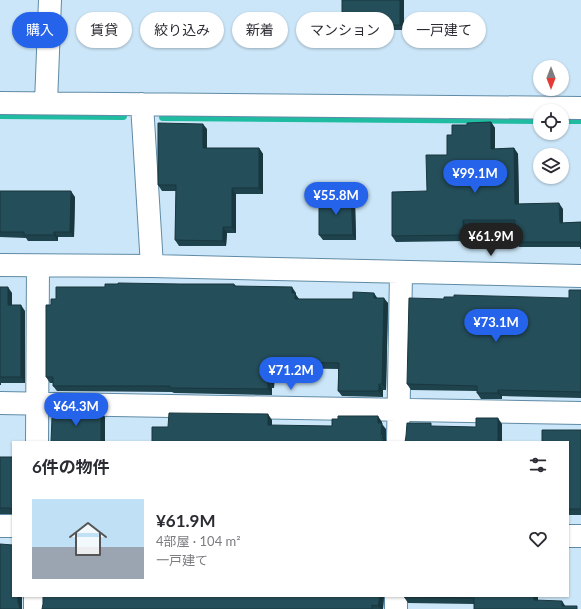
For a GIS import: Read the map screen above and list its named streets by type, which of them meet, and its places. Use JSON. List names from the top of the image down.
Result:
{
  "north": "bottom",
  "page": {
    "chip": [
      "購入",
      "賃貸",
      "絞り込み",
      "新着",
      "マンション",
      "一戸建て"
    ],
    "price": [
      "¥99.1M",
      "¥55.8M",
      "¥61.9M",
      "¥73.1M",
      "¥71.2M",
      "¥64.3M"
    ],
    "heading": "6件の物件",
    "list": [
      {
        "name": "¥61.9M",
        "note": "4部屋 · 104 m² · 一戸建て"
      }
    ]
  }
}
